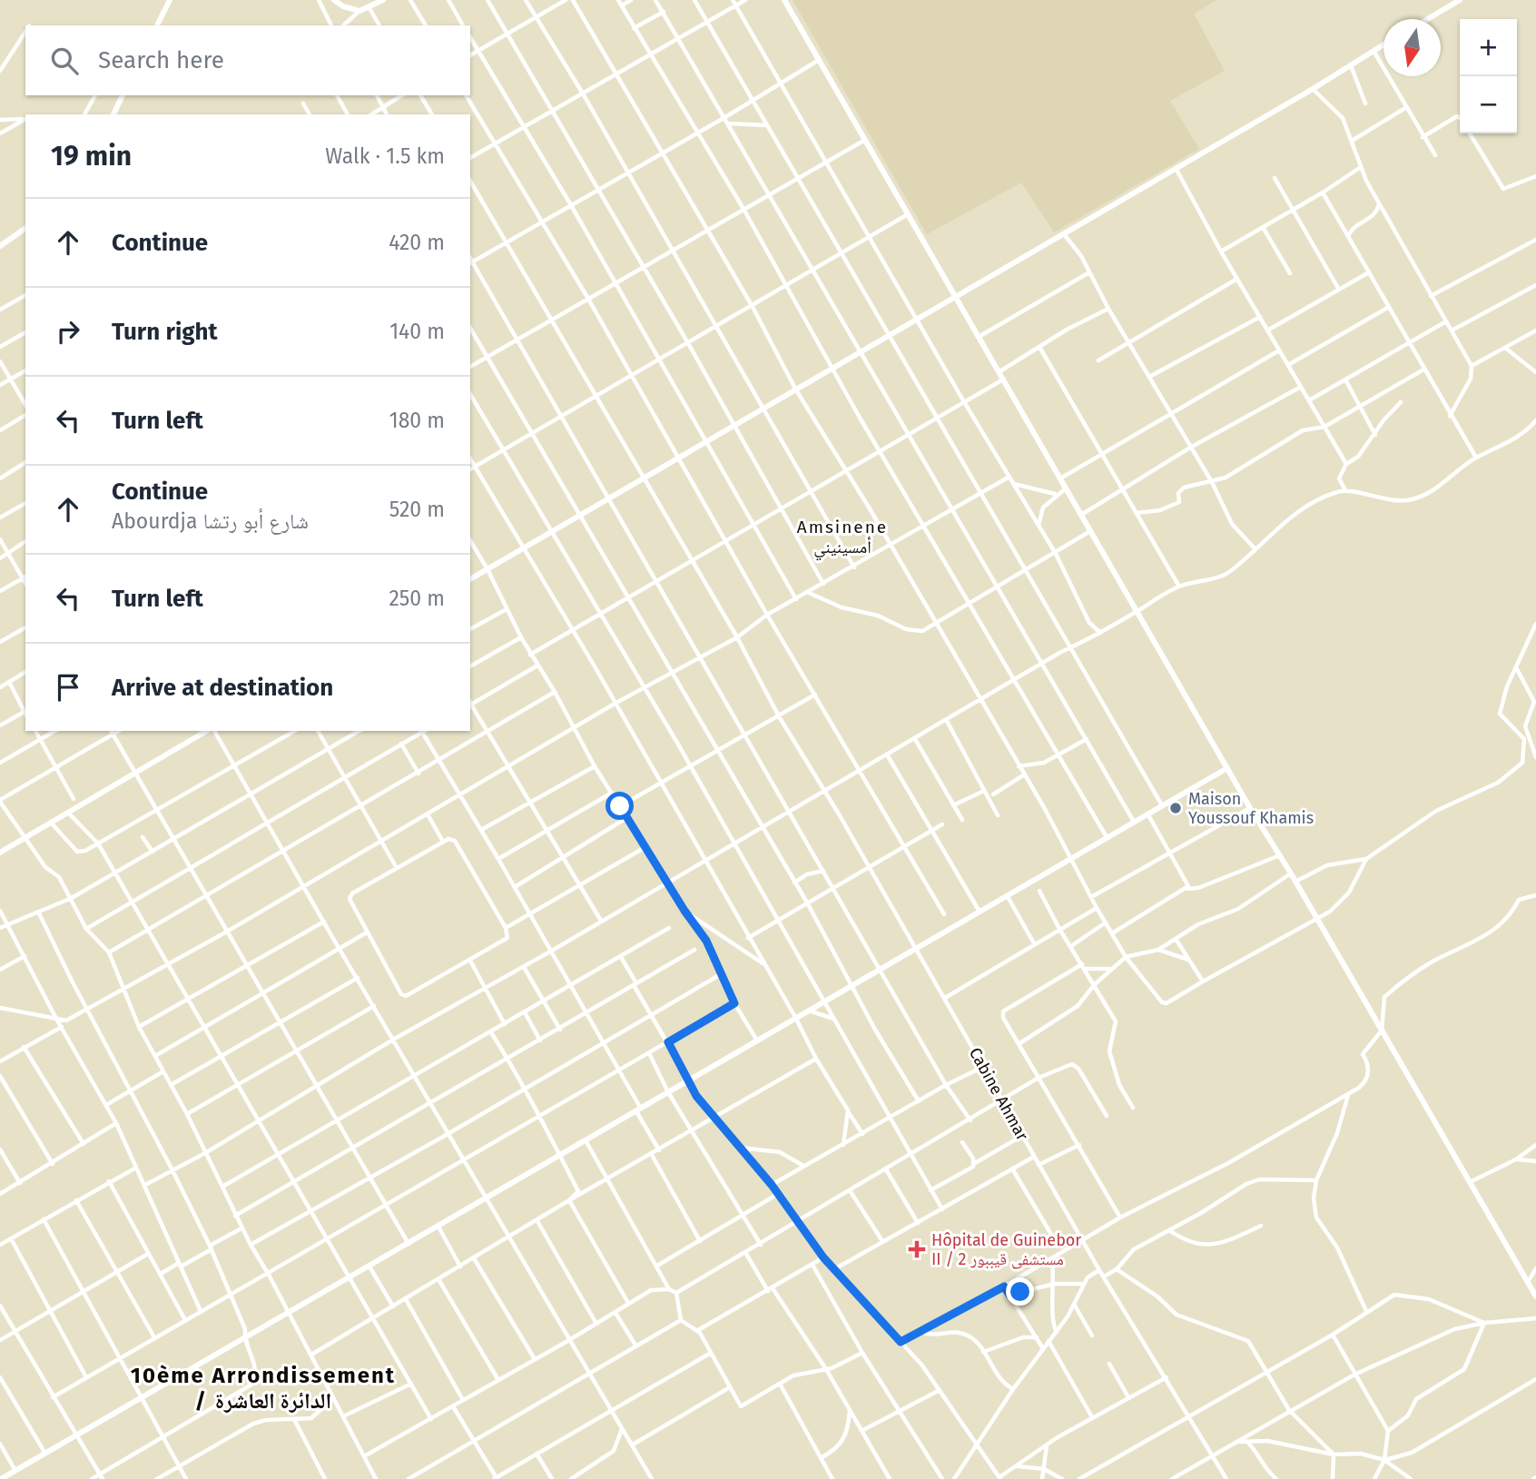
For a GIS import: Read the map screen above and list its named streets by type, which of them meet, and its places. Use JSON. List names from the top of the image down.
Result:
{
  "streets": {
    "street": ["Cabine Ahmar"]
  },
  "districts": ["Amsinene أمسينيني", "10ème Arrondissement / الدائرة العاشرة"],
  "places": {
    "other": ["Maison Youssouf Khamis"],
    "health": ["Hôpital de Guinebor II / مستشفى قيببور 2"]
  },
  "north": "bottom",
  "page": {
    "map_buttons": ["+", "−"],
    "search": "Search here",
    "heading": ["19 min", "Walk · 1.5 km"],
    "list": [
      ["Continue", "420 m"],
      ["Turn right", "140 m"],
      ["Turn left", "180 m"],
      ["Continue", "Abourdja شارع أبو رتشا", "520 m"],
      ["Turn left", "250 m"],
      "Arrive at destination"
    ]
  }
}
